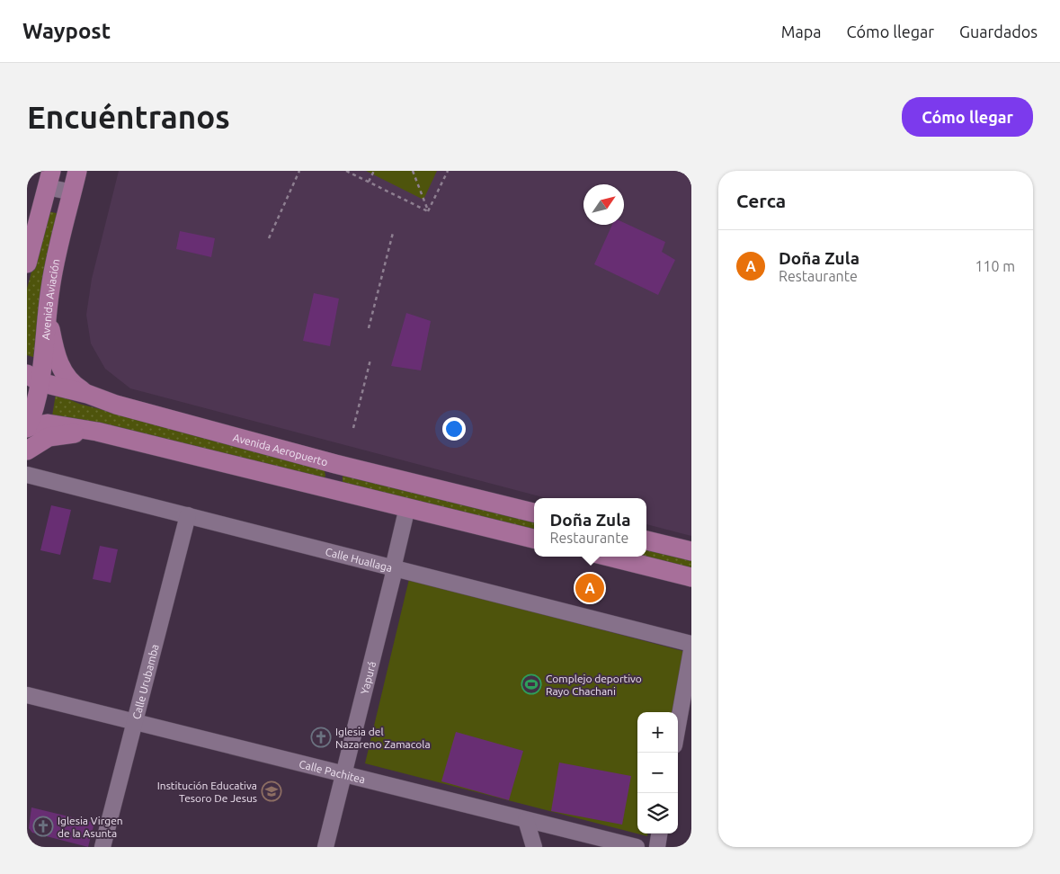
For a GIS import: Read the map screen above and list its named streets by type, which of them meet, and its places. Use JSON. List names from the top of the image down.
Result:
{
  "streets": {
    "main road": ["Avenida Aviación", "Avenida Aeropuerto"],
    "street": [
      "Calle Huallaga",
      "Yapurá",
      "Calle Urubamba",
      "Calle Pachitea"
    ]
  },
  "crossings": [
    ["Avenida Aviación", "Avenida Aeropuerto"],
    ["Calle Huallaga", "Yapurá"],
    ["Calle Huallaga", "Calle Urubamba"],
    ["Yapurá", "Calle Pachitea"],
    ["Calle Urubamba", "Calle Pachitea"]
  ],
  "places": {
    "sports": ["Complejo deportivo Rayo Chachani"],
    "church": ["Iglesia del Nazareno Zamacola", "Iglesia Virgen de la Asunta"],
    "school or university": ["Institución Educativa Tesoro De Jesus"]
  },
  "north": "top right",
  "page": {
    "header": "Waypost",
    "nav": ["Mapa", "Cómo llegar", "Guardados"],
    "buttons": "Cómo llegar",
    "title": "Encuéntranos",
    "heading": "Cerca",
    "list": [
      {
        "mark": "A",
        "name": "Doña Zula",
        "note": "Restaurante",
        "value": "110 m"
      }
    ],
    "popup": ["Doña Zula", "Restaurante"],
    "pins": "A",
    "map_buttons": ["+", "−"]
  }
}
